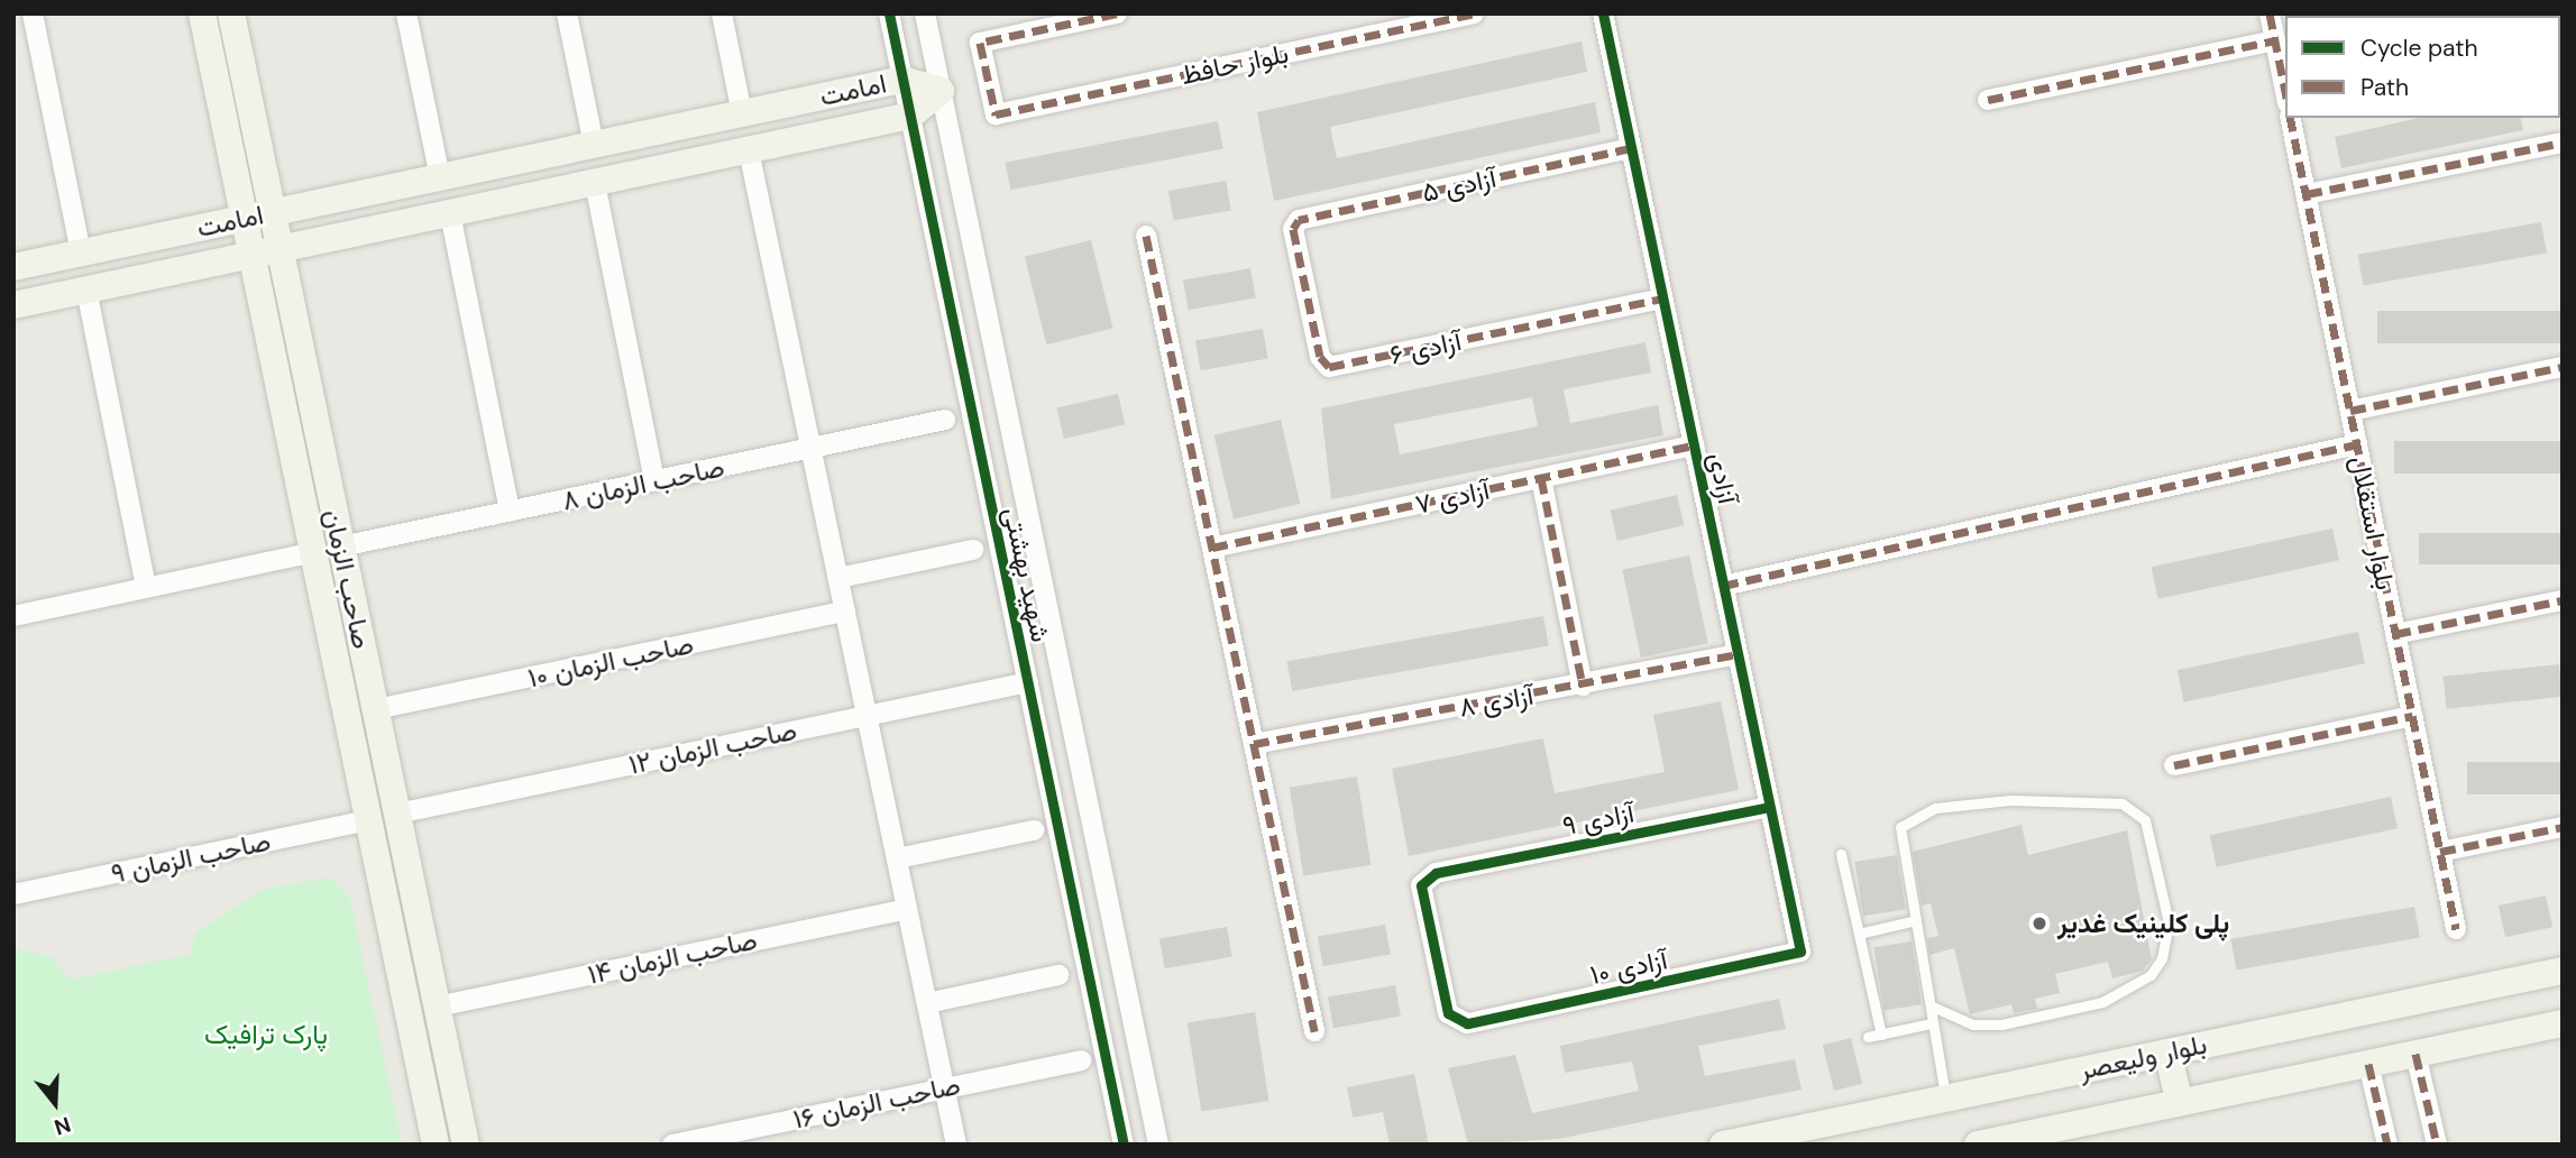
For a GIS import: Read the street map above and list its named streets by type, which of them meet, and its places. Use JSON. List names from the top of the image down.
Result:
{
  "streets": {
    "street": [
      "بلوار حافظ",
      "امامت",
      "آزادی ۵",
      "آزادی ۶",
      "آزادی",
      "صاحب الزمان ۸",
      "آزادی ۷",
      "بلوار استقلال",
      "شهید بهشتی",
      "صاحب الزمان",
      "صاحب الزمان ۱۰",
      "آزادی ۸",
      "صاحب الزمان ۱۲",
      "آزادی ۹",
      "صاحب الزمان ۹",
      "صاحب الزمان ۱۴",
      "آزادی ۱۰",
      "بلوار ولیعصر",
      "صاحب الزمان ۱۶"
    ]
  },
  "crossings": [
    ["امامت", "شهید بهشتی"],
    ["امامت", "صاحب الزمان"],
    ["آزادی ۵", "آزادی ۶"],
    ["آزادی ۵", "آزادی"],
    ["آزادی ۶", "آزادی"],
    ["آزادی", "آزادی ۷"],
    ["آزادی", "آزادی ۸"],
    ["آزادی", "آزادی ۹"],
    ["آزادی", "آزادی ۱۰"],
    ["صاحب الزمان ۸", "صاحب الزمان"],
    ["شهید بهشتی", "صاحب الزمان ۱۲"],
    ["صاحب الزمان", "صاحب الزمان ۱۰"],
    ["صاحب الزمان", "صاحب الزمان ۱۲"],
    ["صاحب الزمان", "صاحب الزمان ۹"],
    ["صاحب الزمان", "صاحب الزمان ۱۴"],
    ["آزادی ۹", "آزادی ۱۰"]
  ],
  "parks": ["پارک ترافیک"],
  "places": ["پلی کلینیک غدیر"],
  "legend": ["Cycle path", "Path"],
  "north": "bottom"
}
